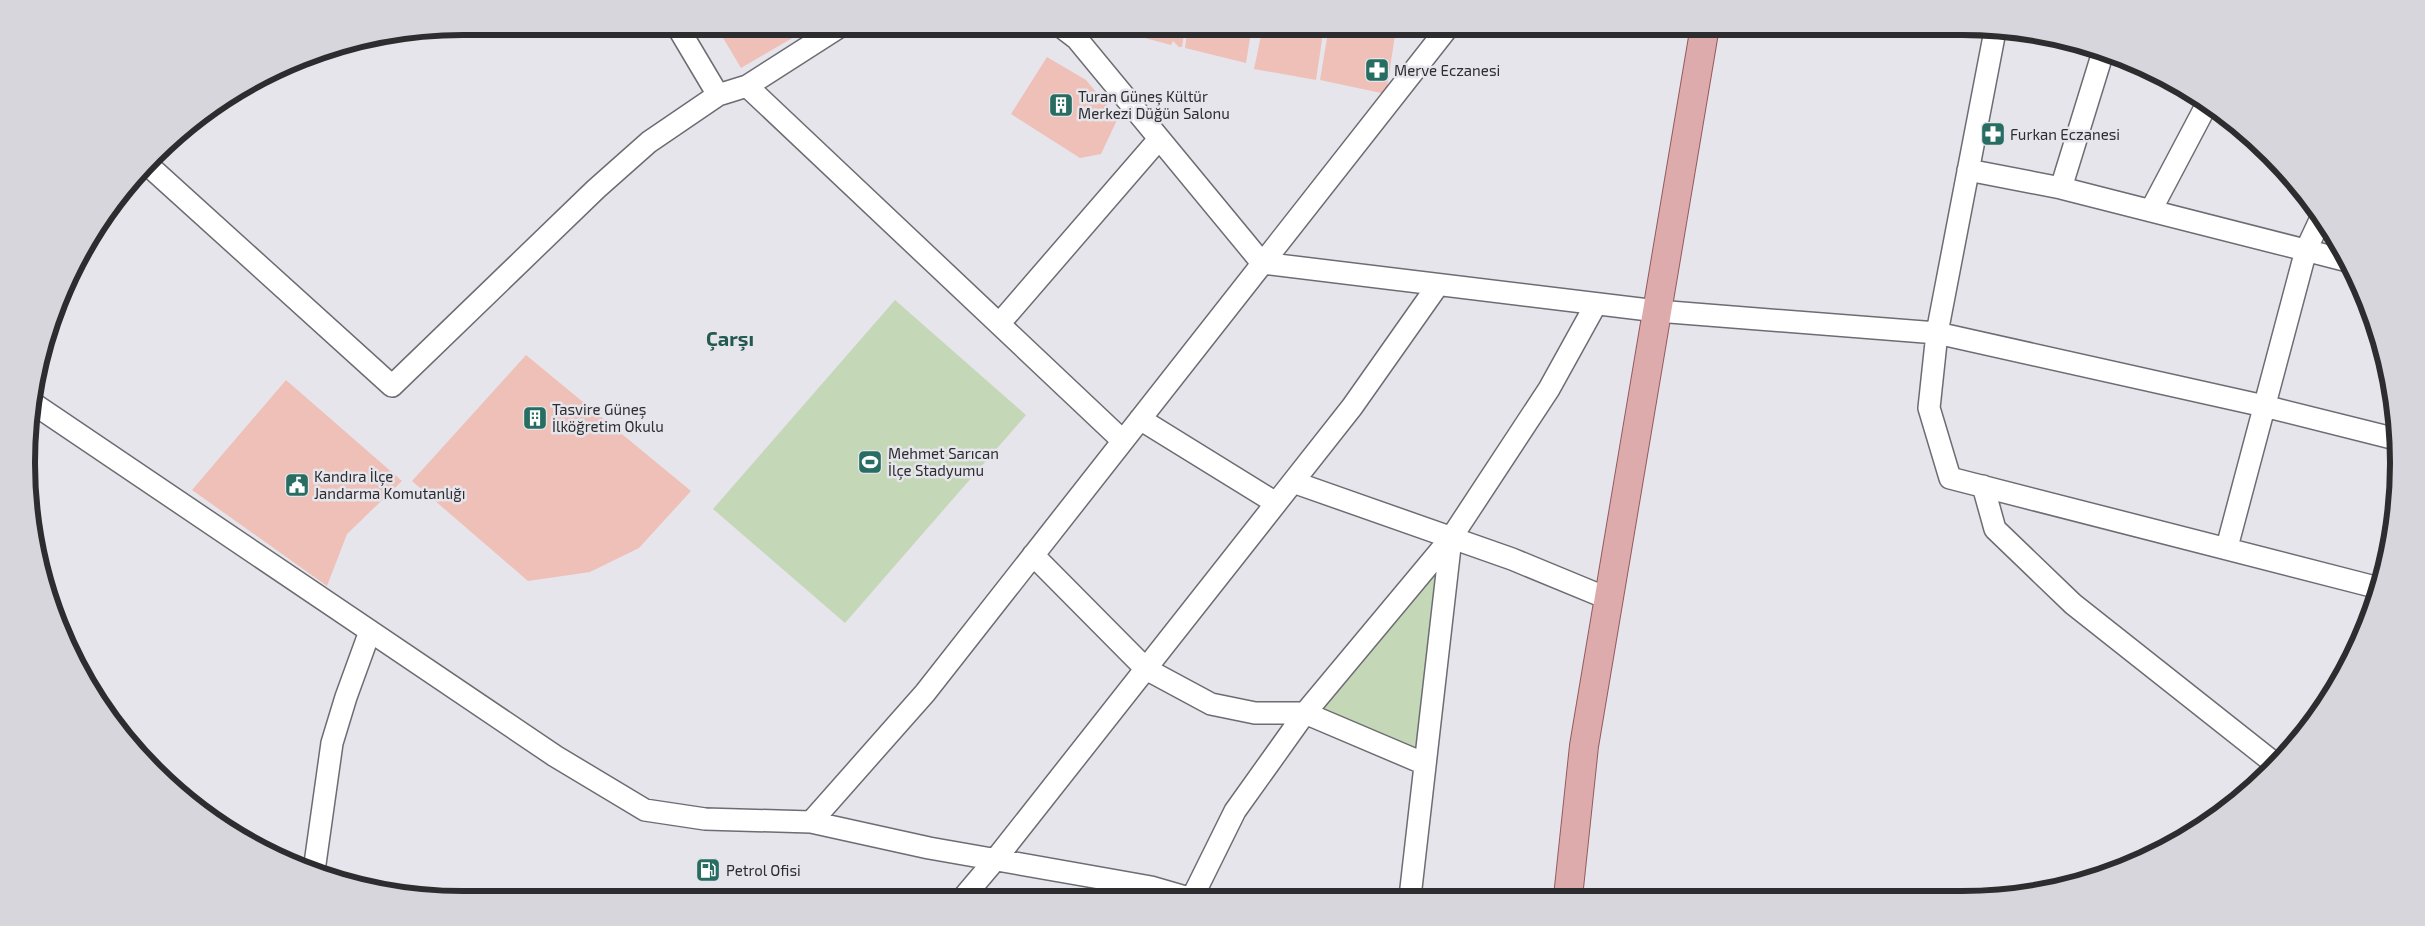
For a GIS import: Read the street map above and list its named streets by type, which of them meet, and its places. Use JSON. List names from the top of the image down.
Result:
{
  "districts": ["Çarşı"],
  "places": {
    "pharmacy": ["Merve Eczanesi", "Furkan Eczanesi"],
    "building": ["Turan Güneş Kültür Merkezi Düğün Salonu", "Tasvire Güneş İlköğretim Okulu"],
    "sports": ["Mehmet Sarıcan İlçe Stadyumu"],
    "public building": ["Kandıra İlçe Jandarma Komutanlığı"],
    "fuel station": ["Petrol Ofisi"]
  }
}
